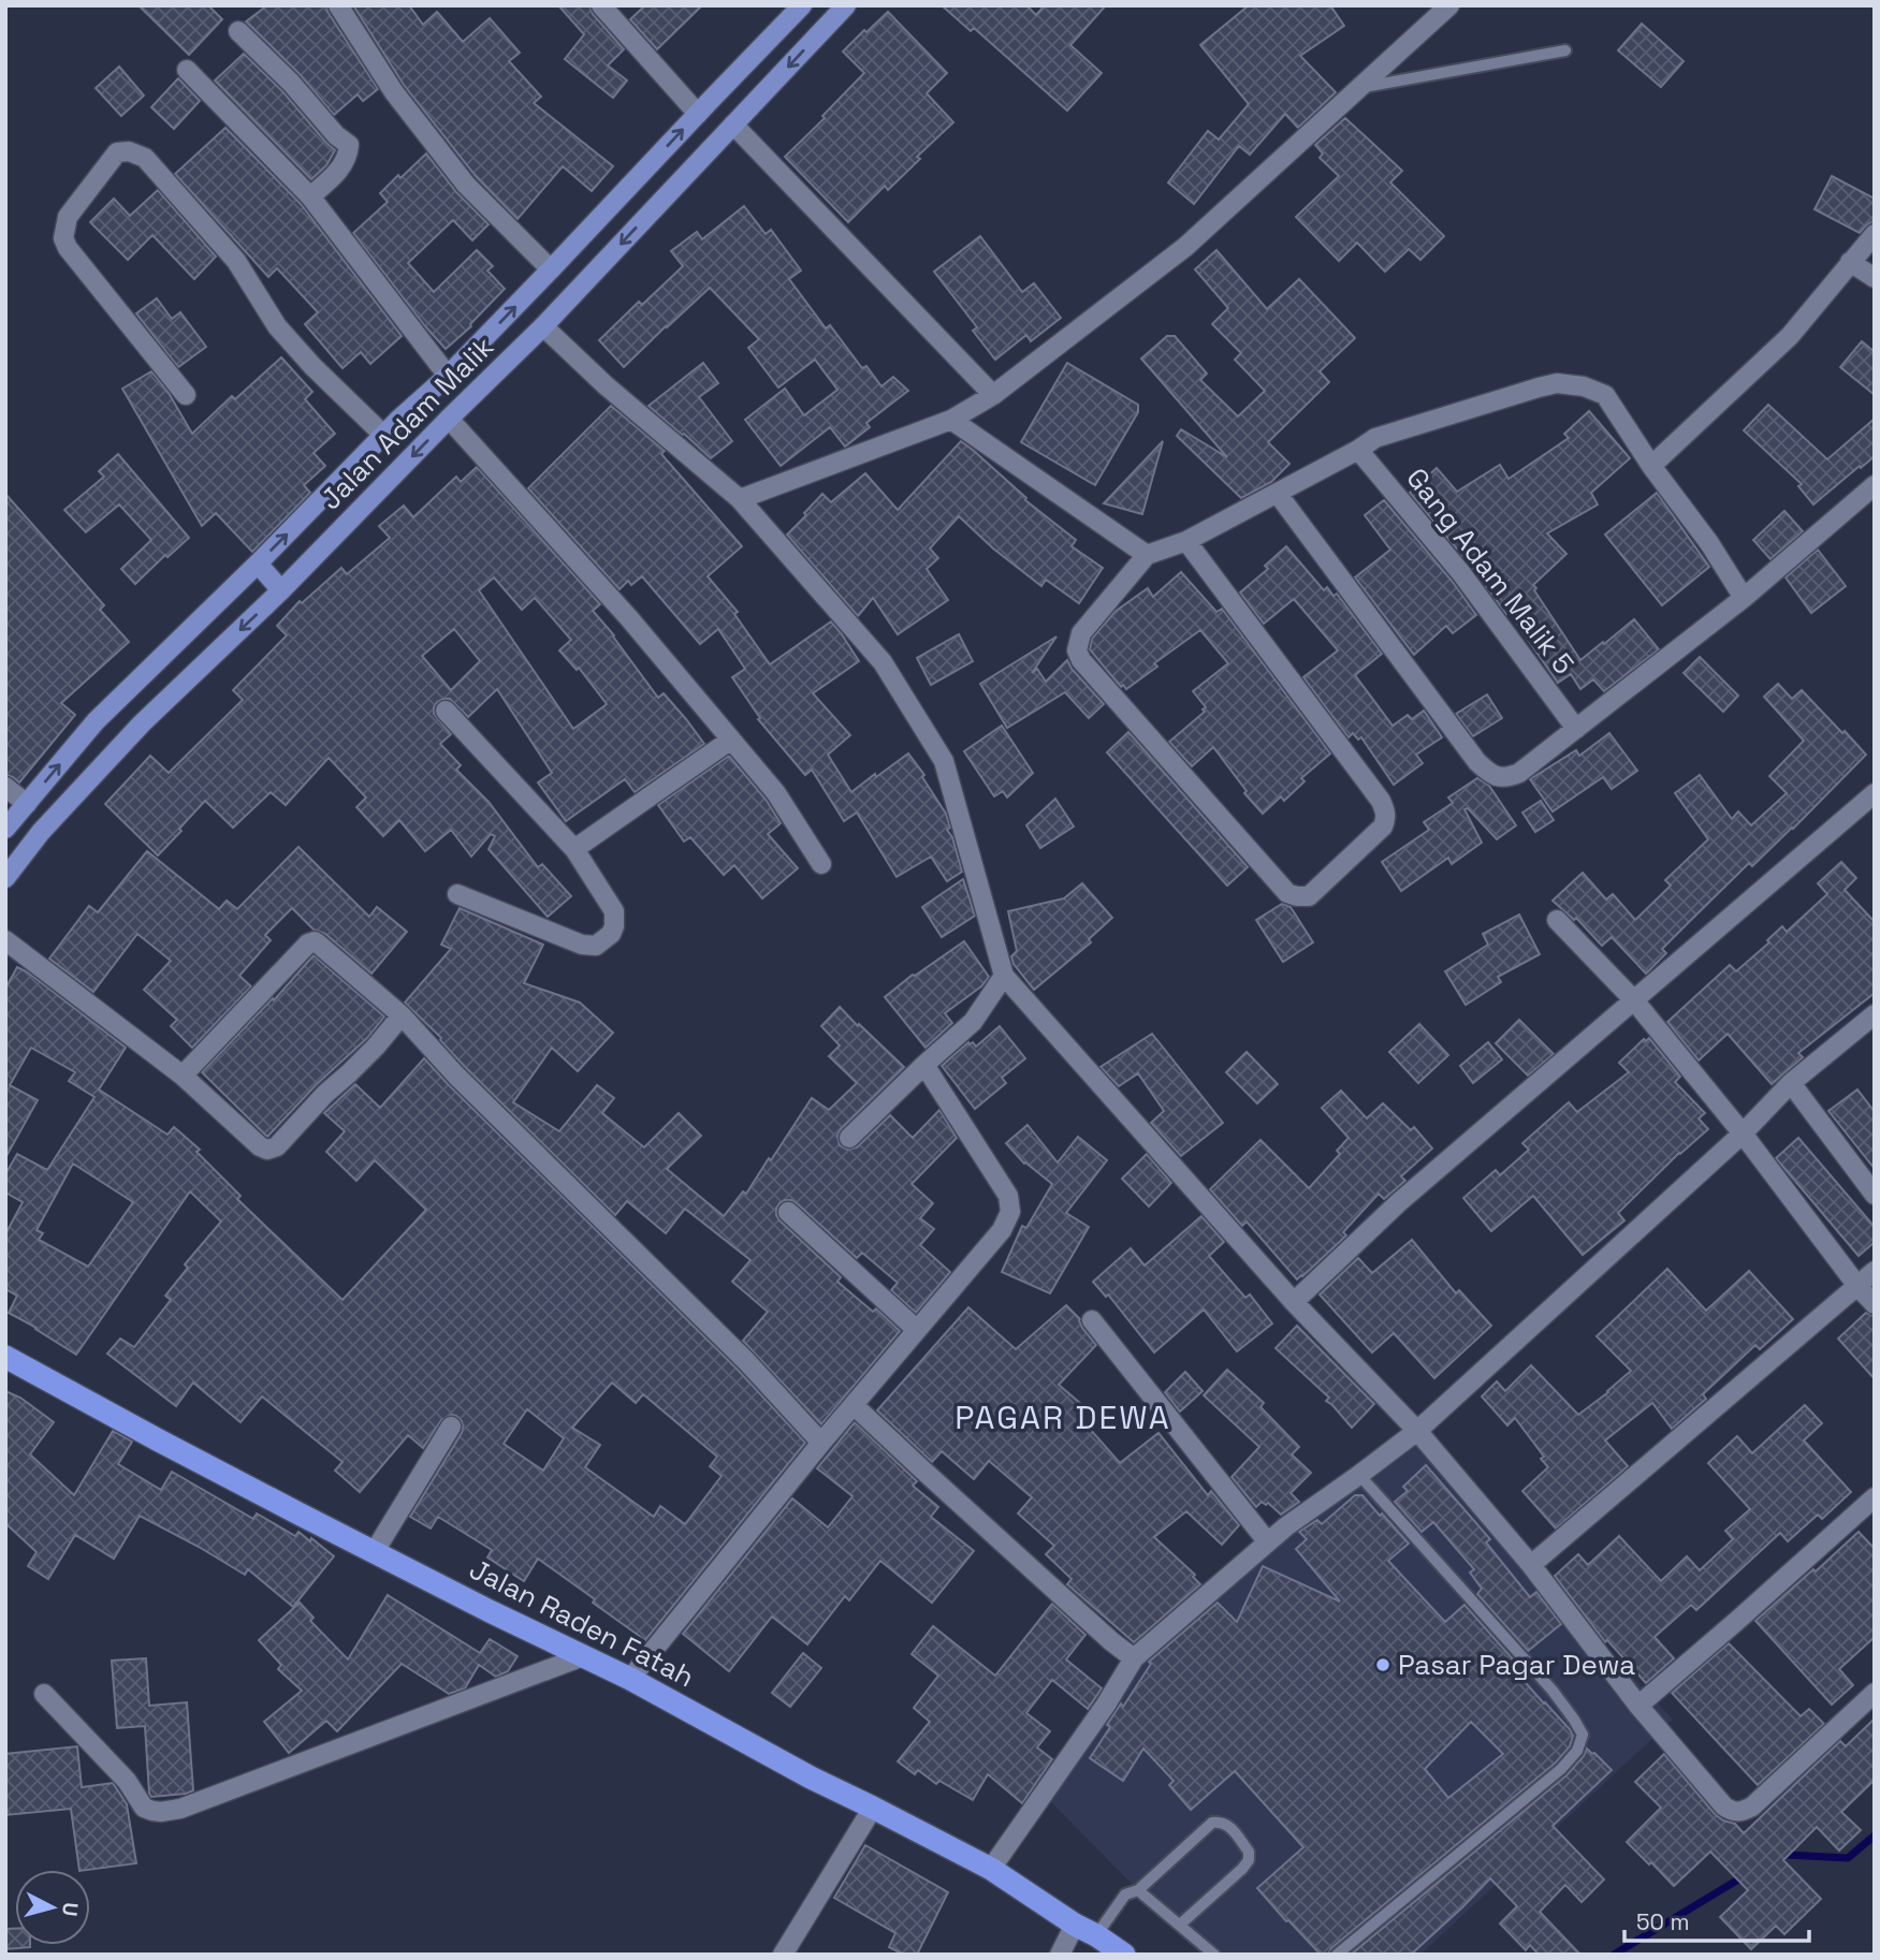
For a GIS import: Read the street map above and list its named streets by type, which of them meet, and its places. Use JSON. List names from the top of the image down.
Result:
{
  "streets": {
    "highway": ["Jalan Raden Fatah"],
    "main road": ["Jalan Adam Malik"],
    "street": ["Gang Adam Malik 5"]
  },
  "districts": ["PAGAR DEWA"],
  "places": ["Pasar Pagar Dewa"],
  "scale_bar": "50 m",
  "north": "right"
}
